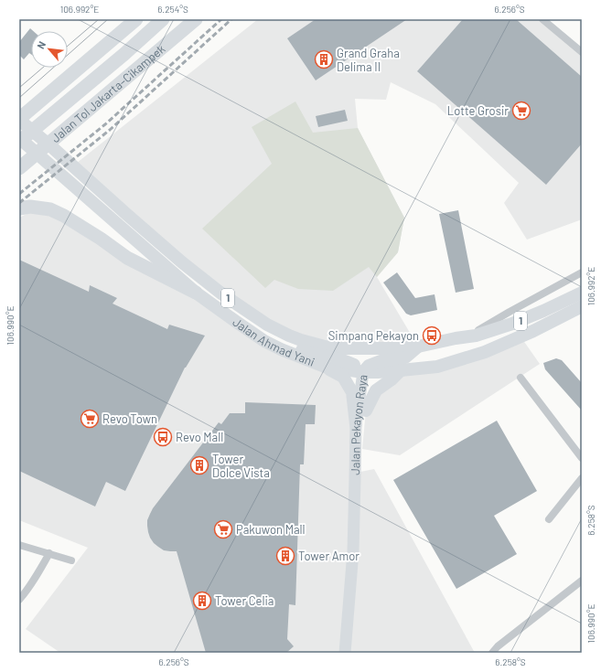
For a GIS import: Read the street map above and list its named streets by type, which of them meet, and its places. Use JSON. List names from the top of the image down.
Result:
{
  "streets": {
    "highway": ["Jalan Tol Jakarta–Cikampek", "1", "Jalan Ahmad Yani"],
    "main road": ["Jalan Pekayon Raya"]
  },
  "crossings": [
    ["1", "Jalan Ahmad Yani"],
    ["Jalan Ahmad Yani", "Jalan Pekayon Raya"]
  ],
  "places": {
    "building": [
      "Grand Graha Delima II",
      "Tower Dolce Vista",
      "Tower Amor",
      "Tower Celia"
    ],
    "supermarket": ["Lotte Grosir", "Revo Town", "Pakuwon Mall"],
    "bus stop": ["Simpang Pekayon", "Revo Mall"]
  },
  "north": "top left",
  "coordinates": [
    "106.992°E",
    "6.254°S",
    "6.256°S",
    "106.990°E",
    "6.258°S"
  ]
}
